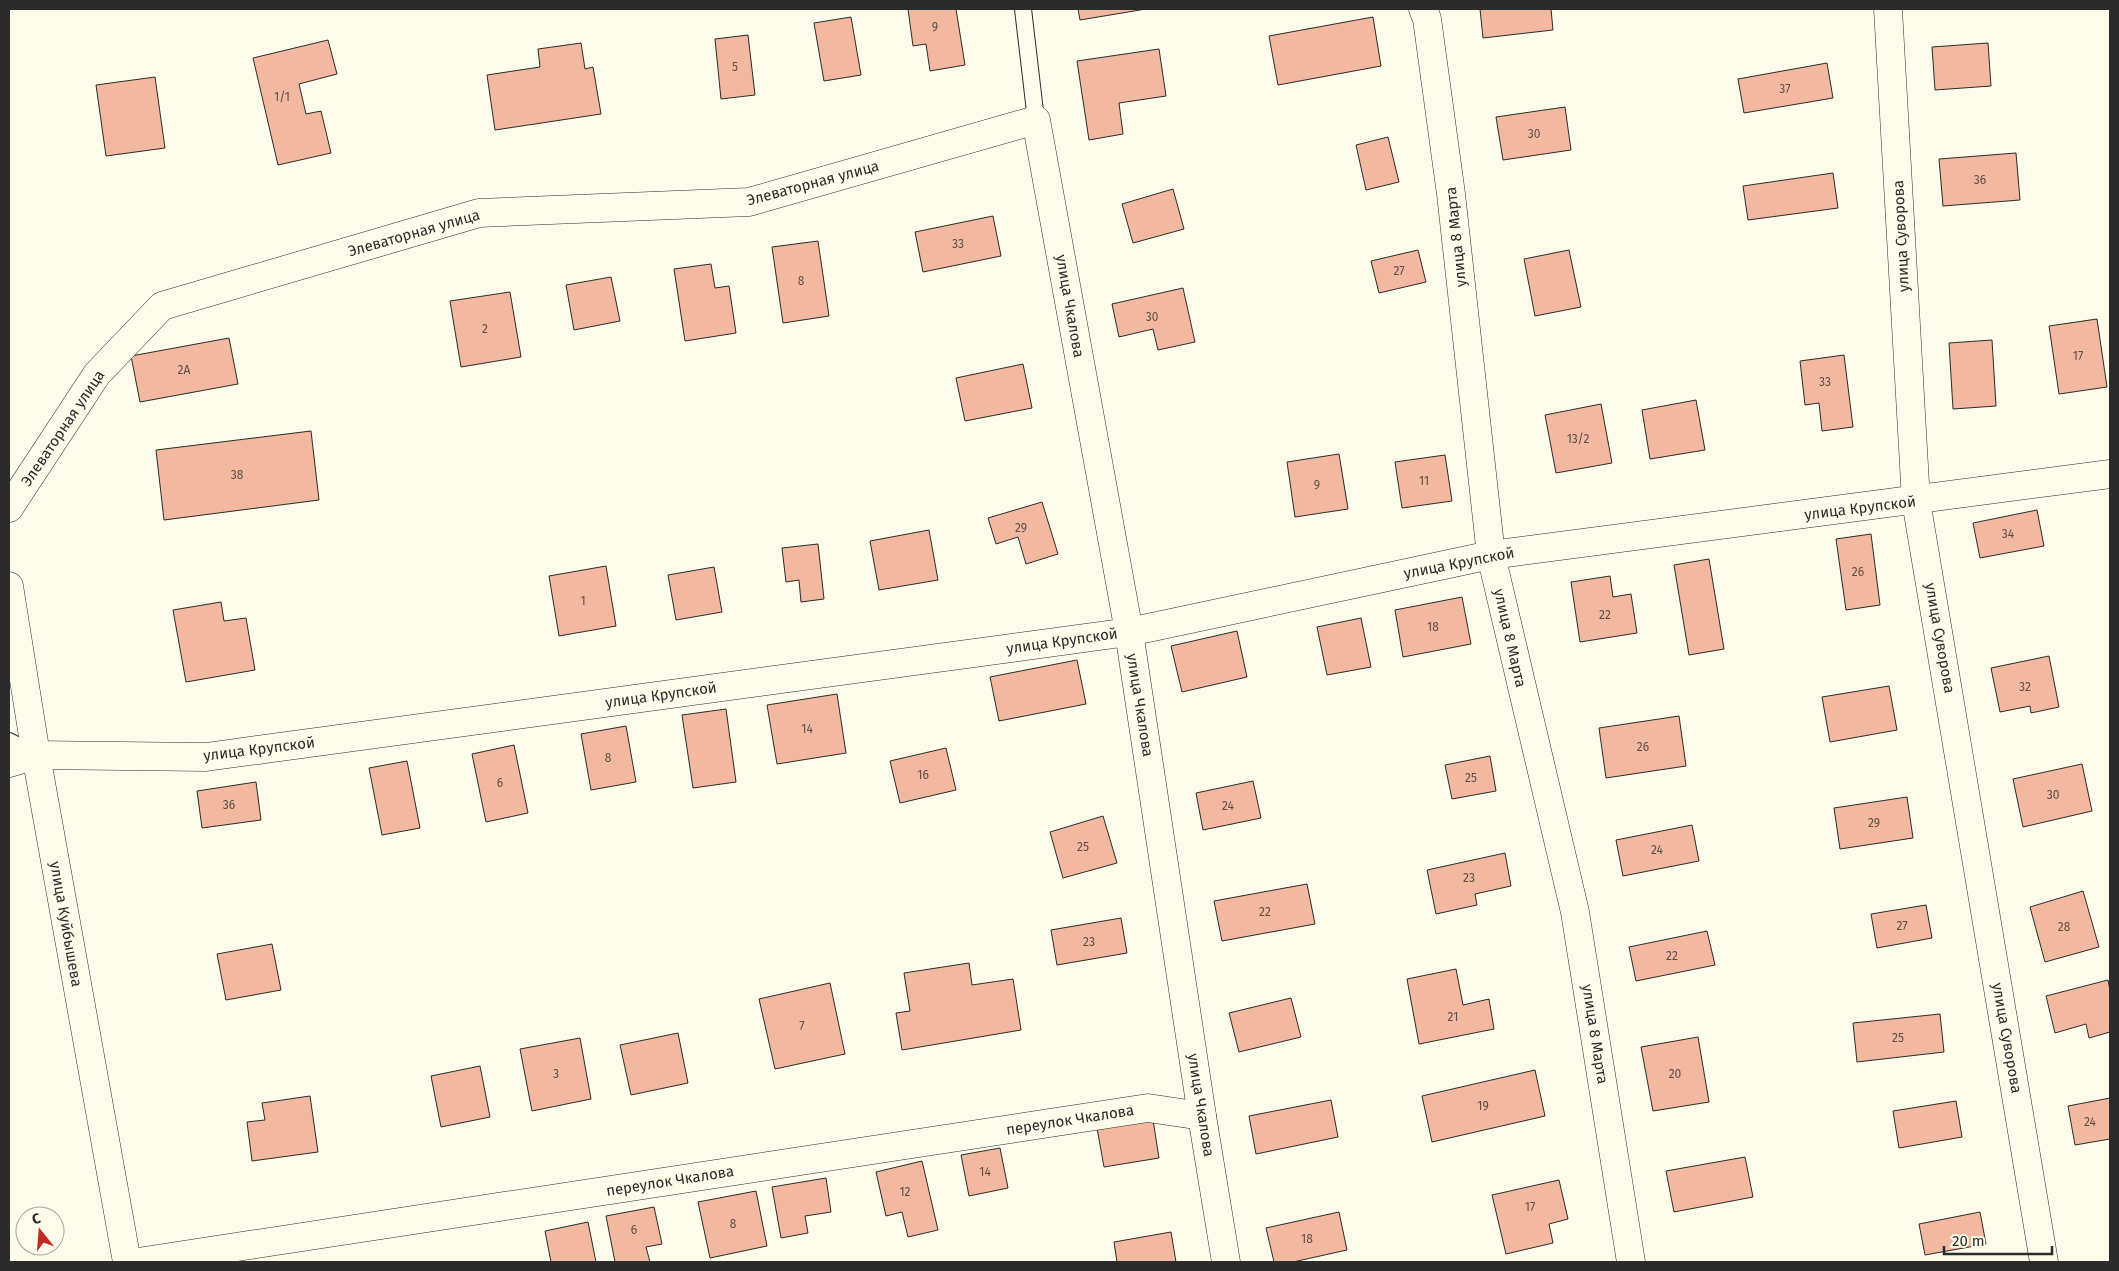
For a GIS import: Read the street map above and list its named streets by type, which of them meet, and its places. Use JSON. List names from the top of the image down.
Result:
{
  "streets": {
    "street": [
      "Элеваторная улица",
      "улица Суворова",
      "улица 8 Марта",
      "улица Чкалова",
      "улица Крупской",
      "улица Куйбышева",
      "переулок Чкалова"
    ]
  },
  "crossings": [
    ["Элеваторная улица", "улица Чкалова"],
    ["улица Суворова", "улица Крупской"],
    ["улица 8 Марта", "улица Крупской"],
    ["улица Чкалова", "улица Крупской"],
    ["улица Чкалова", "переулок Чкалова"],
    ["улица Крупской", "улица Куйбышева"]
  ],
  "house_numbers": [
    "9",
    "5",
    "37",
    "1/1",
    "30",
    "36",
    "33",
    "27",
    "8",
    "30",
    "2",
    "17",
    "2А",
    "33",
    "13/2",
    "38",
    "11",
    "9",
    "29",
    "34",
    "26",
    "1",
    "22",
    "18",
    "32",
    "14",
    "26",
    "8",
    "16",
    "25",
    "6",
    "30",
    "36",
    "24",
    "29",
    "25",
    "24",
    "23",
    "22",
    "27",
    "28",
    "23",
    "22",
    "21",
    "7",
    "25",
    "3",
    "20",
    "19",
    "24",
    "14",
    "12",
    "17",
    "8",
    "6",
    "18"
  ],
  "scale_bar": "20 m",
  "north": "top"
}
